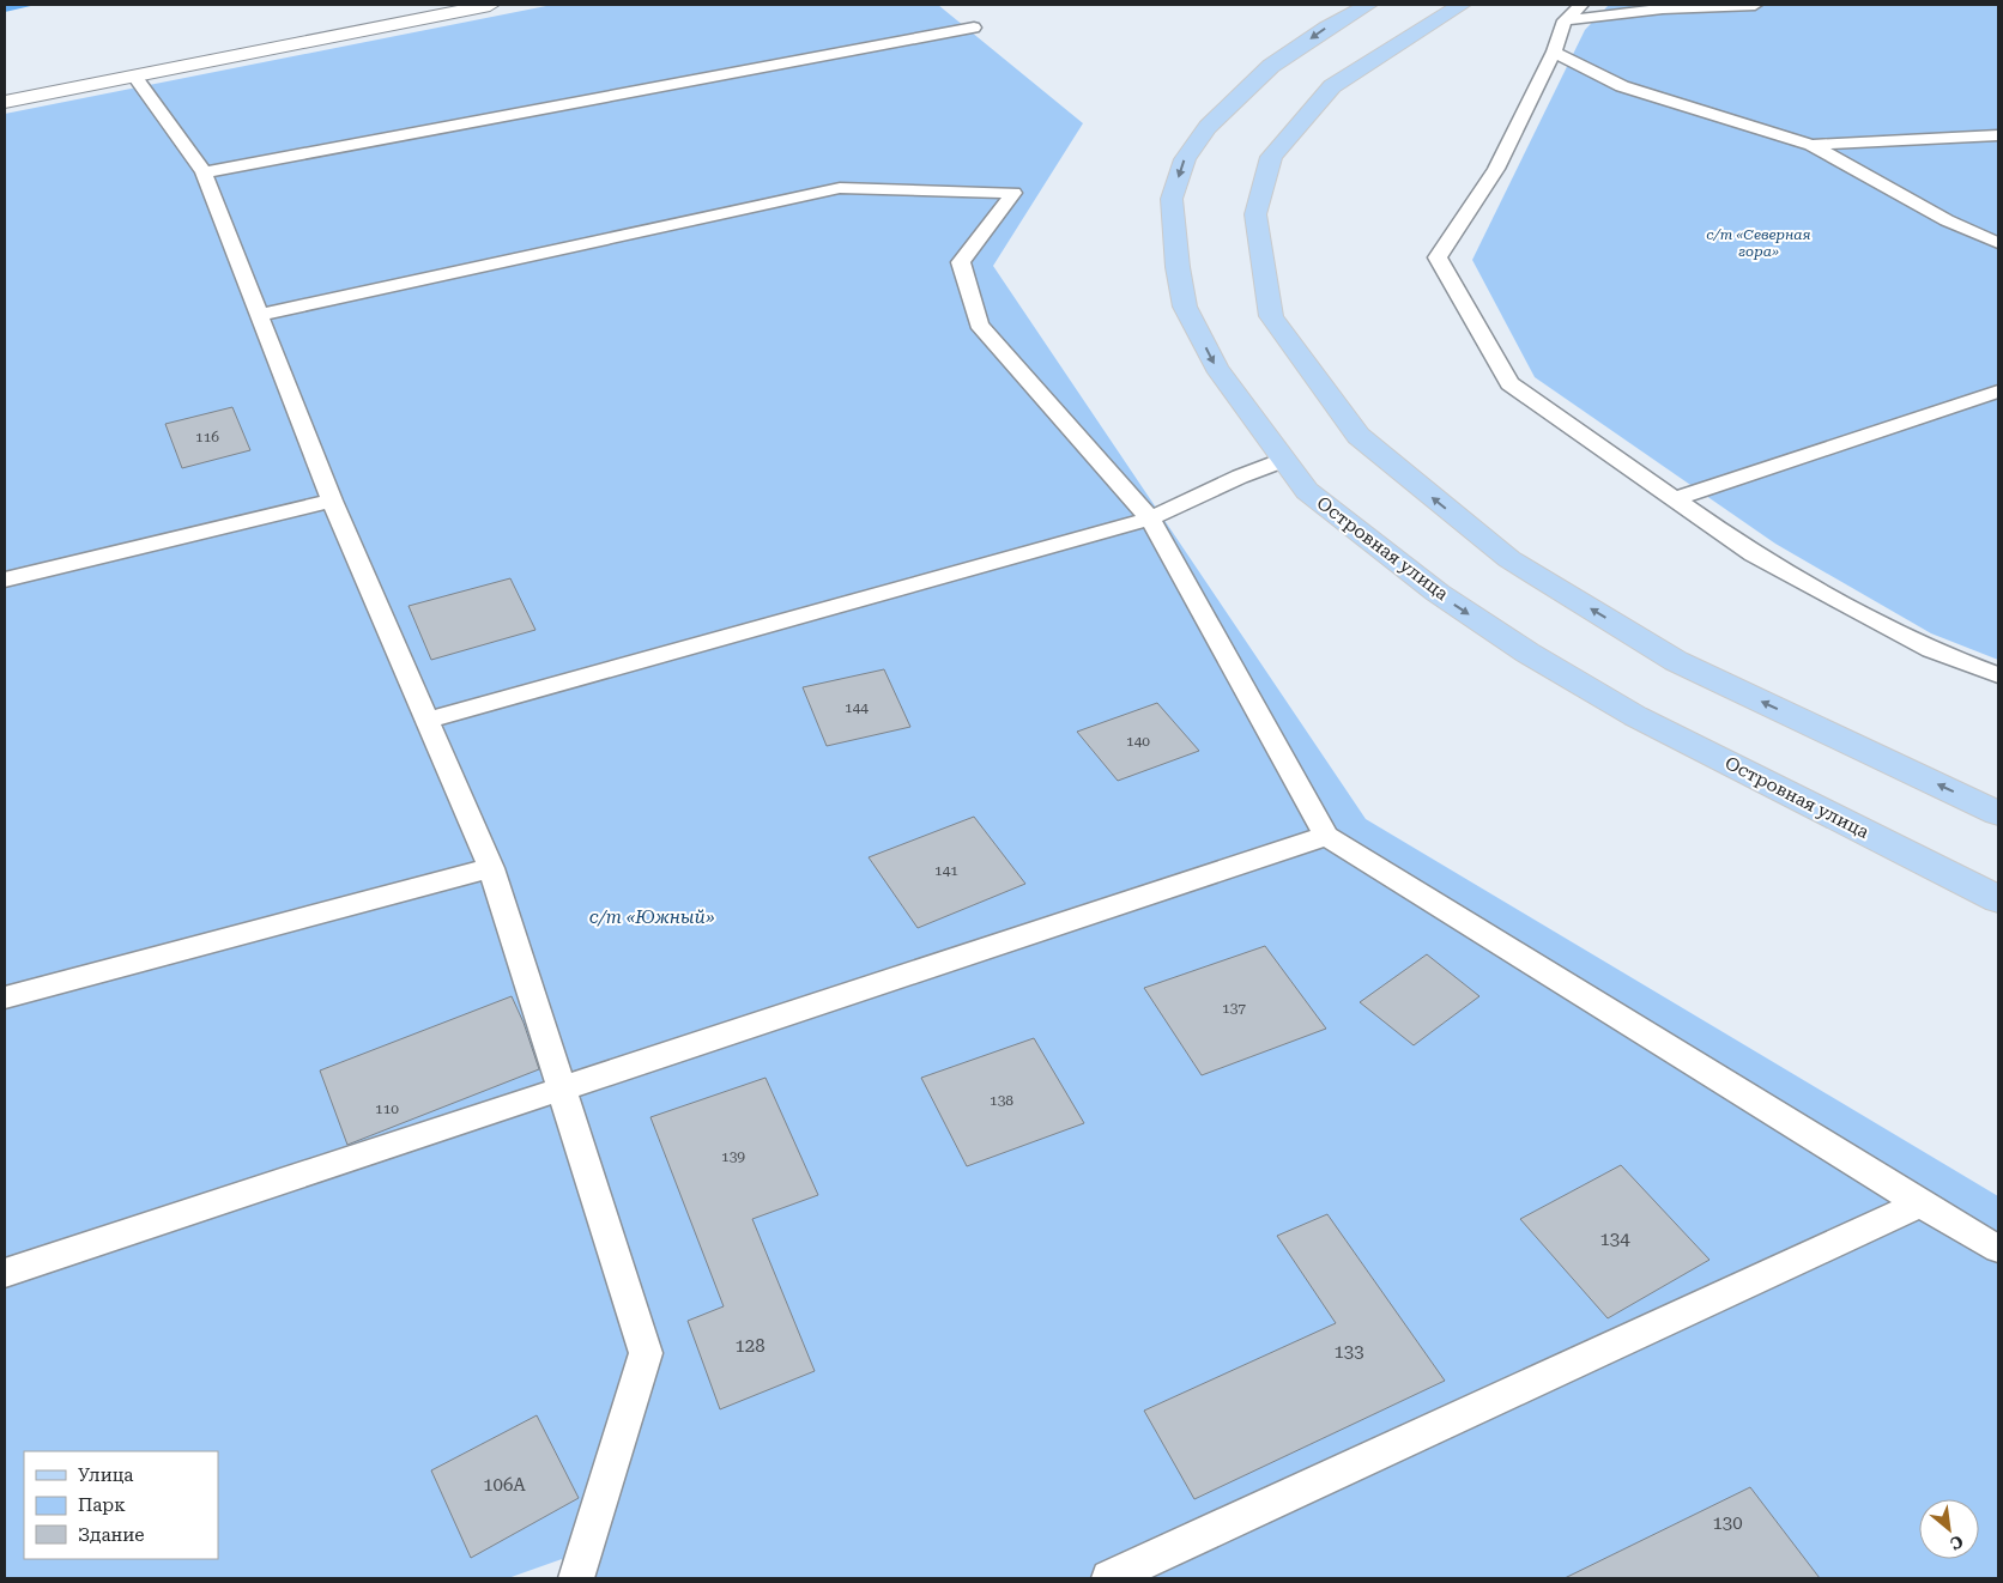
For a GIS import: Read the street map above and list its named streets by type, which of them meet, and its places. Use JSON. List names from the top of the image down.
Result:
{
  "streets": {
    "main road": ["Островная улица"]
  },
  "parks": ["с/т «Северная гора»", "с/т «Южный»"],
  "house_numbers": [
    "116",
    "144",
    "140",
    "141",
    "137",
    "138",
    "110",
    "139",
    "134",
    "128",
    "133",
    "106А",
    "130"
  ],
  "legend": ["Улица", "Парк", "Здание"],
  "north": "bottom right"
}
